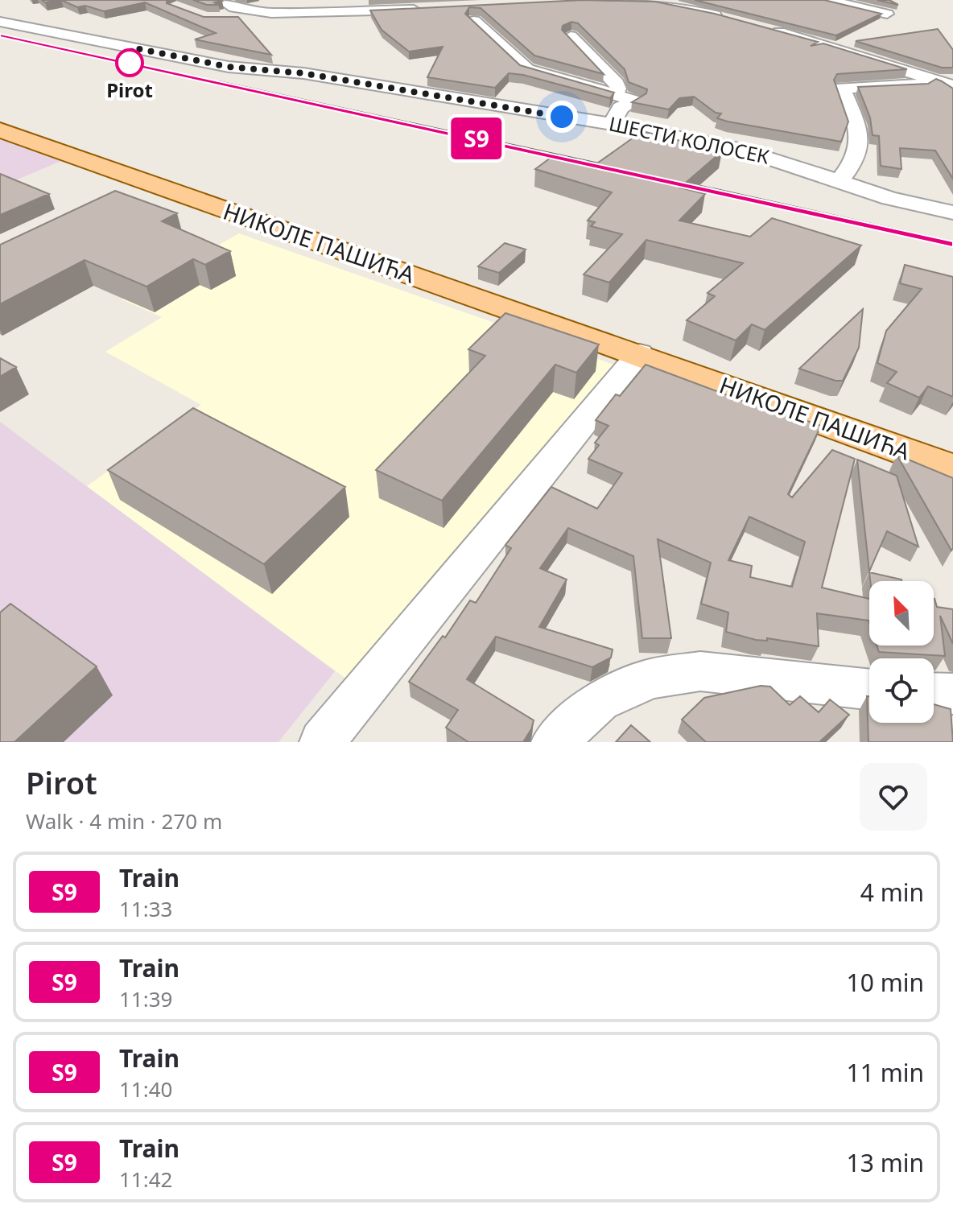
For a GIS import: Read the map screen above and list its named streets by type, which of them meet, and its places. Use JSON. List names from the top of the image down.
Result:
{
  "streets": {
    "main road": ["НИКОЛЕ ПАШИЋА"],
    "street": ["ШЕСТИ КОЛОСЕК"]
  },
  "places": ["Pirot"],
  "north": "top left",
  "page": {
    "on_map": "S9",
    "heading": ["Pirot", "Walk · 4 min · 270 m"],
    "list": [
      {
        "mark": "S9",
        "name": "Train",
        "note": "11:33",
        "value": "4 min"
      },
      {
        "mark": "S9",
        "name": "Train",
        "note": "11:39",
        "value": "10 min"
      },
      {
        "mark": "S9",
        "name": "Train",
        "note": "11:40",
        "value": "11 min"
      },
      {
        "mark": "S9",
        "name": "Train",
        "note": "11:42",
        "value": "13 min"
      }
    ]
  }
}
